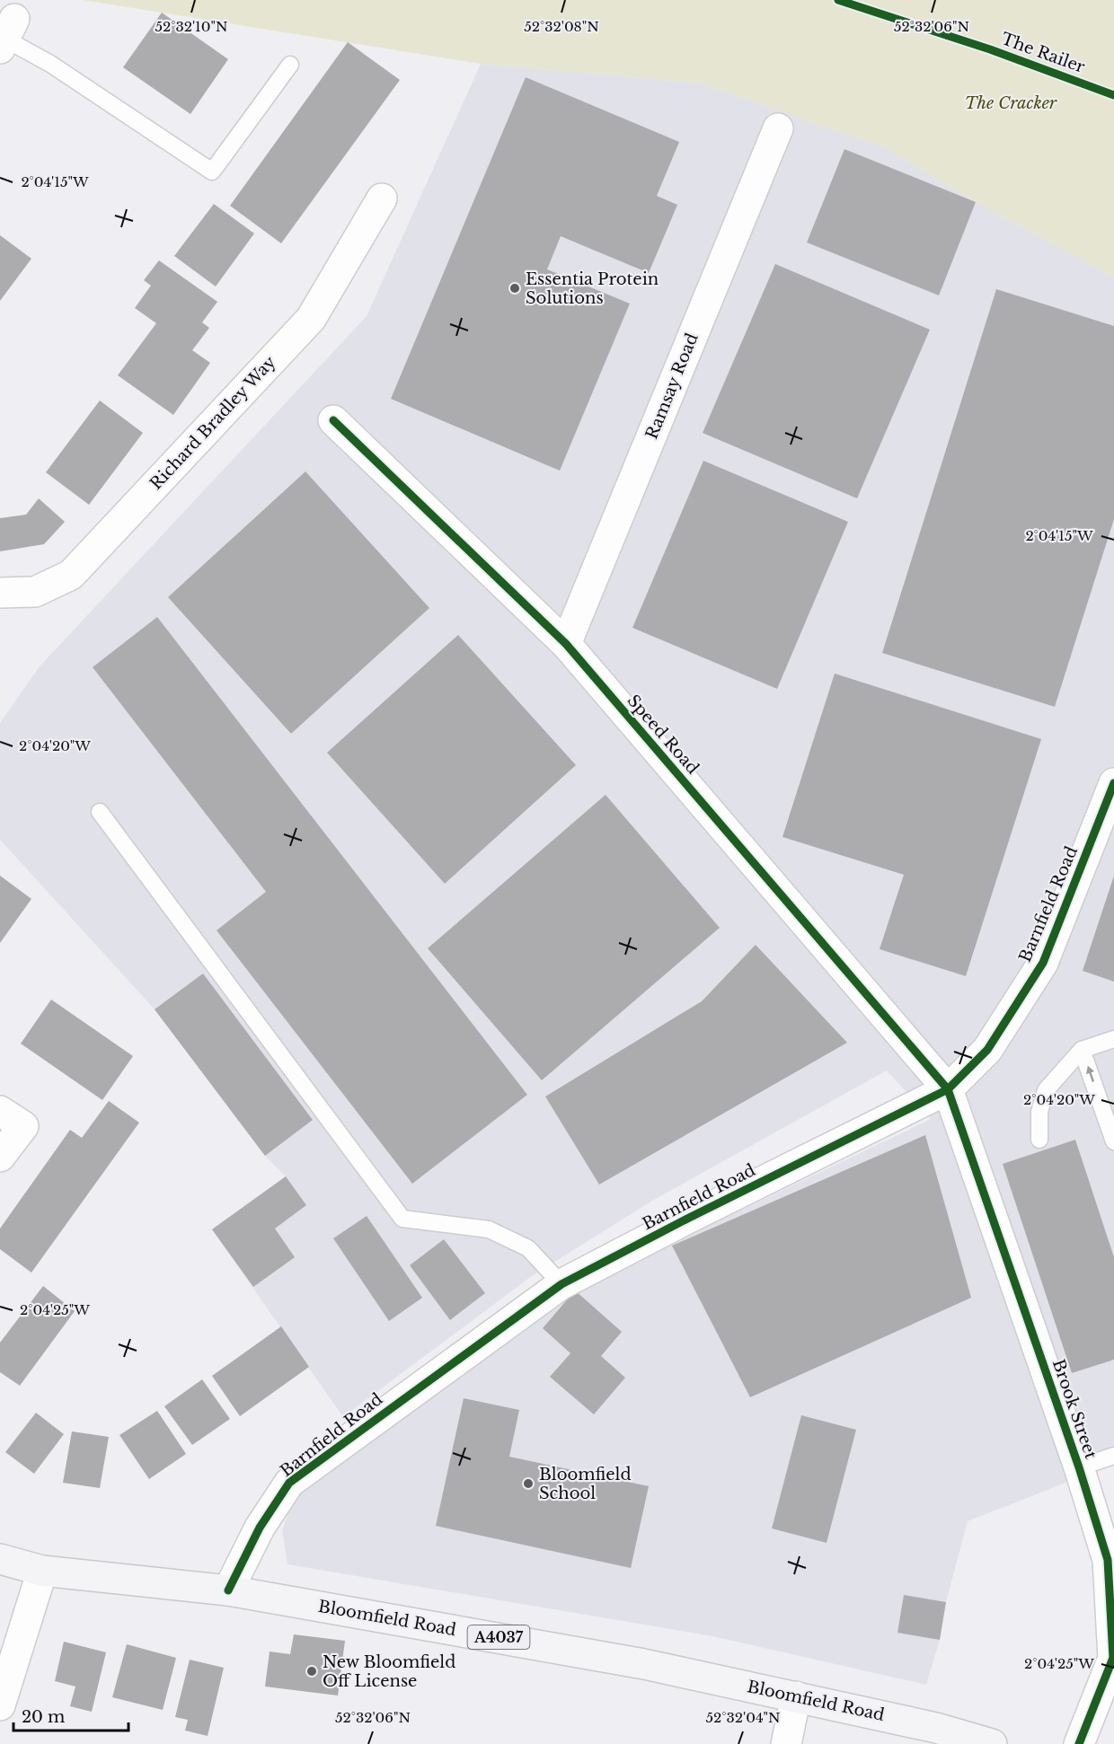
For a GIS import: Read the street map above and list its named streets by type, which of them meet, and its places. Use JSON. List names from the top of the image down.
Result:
{
  "streets": {
    "main road": ["Bloomfield Road", "A4037"],
    "street": [
      "Ramsay Road",
      "Richard Bradley Way",
      "Speed Road",
      "Barnfield Road",
      "Brook Street"
    ],
    "cycle path": ["The Railer"]
  },
  "crossings": [
    ["Ramsay Road", "Speed Road"],
    ["Speed Road", "Barnfield Road"],
    ["Speed Road", "Brook Street"],
    ["Barnfield Road", "Brook Street"],
    ["Barnfield Road", "Bloomfield Road"]
  ],
  "parks": ["The Cracker"],
  "places": ["Essentia Protein Solutions", "Bloomfield School", "New Bloomfield Off License"],
  "scale_bar": "20 m",
  "coordinates": [
    "52°32'10\"N",
    "52°32'08\"N",
    "52°32'06\"N",
    "2°04'15\"W",
    "2°04'20\"W",
    "2°04'25\"W",
    "52°32'04\"N"
  ]
}
